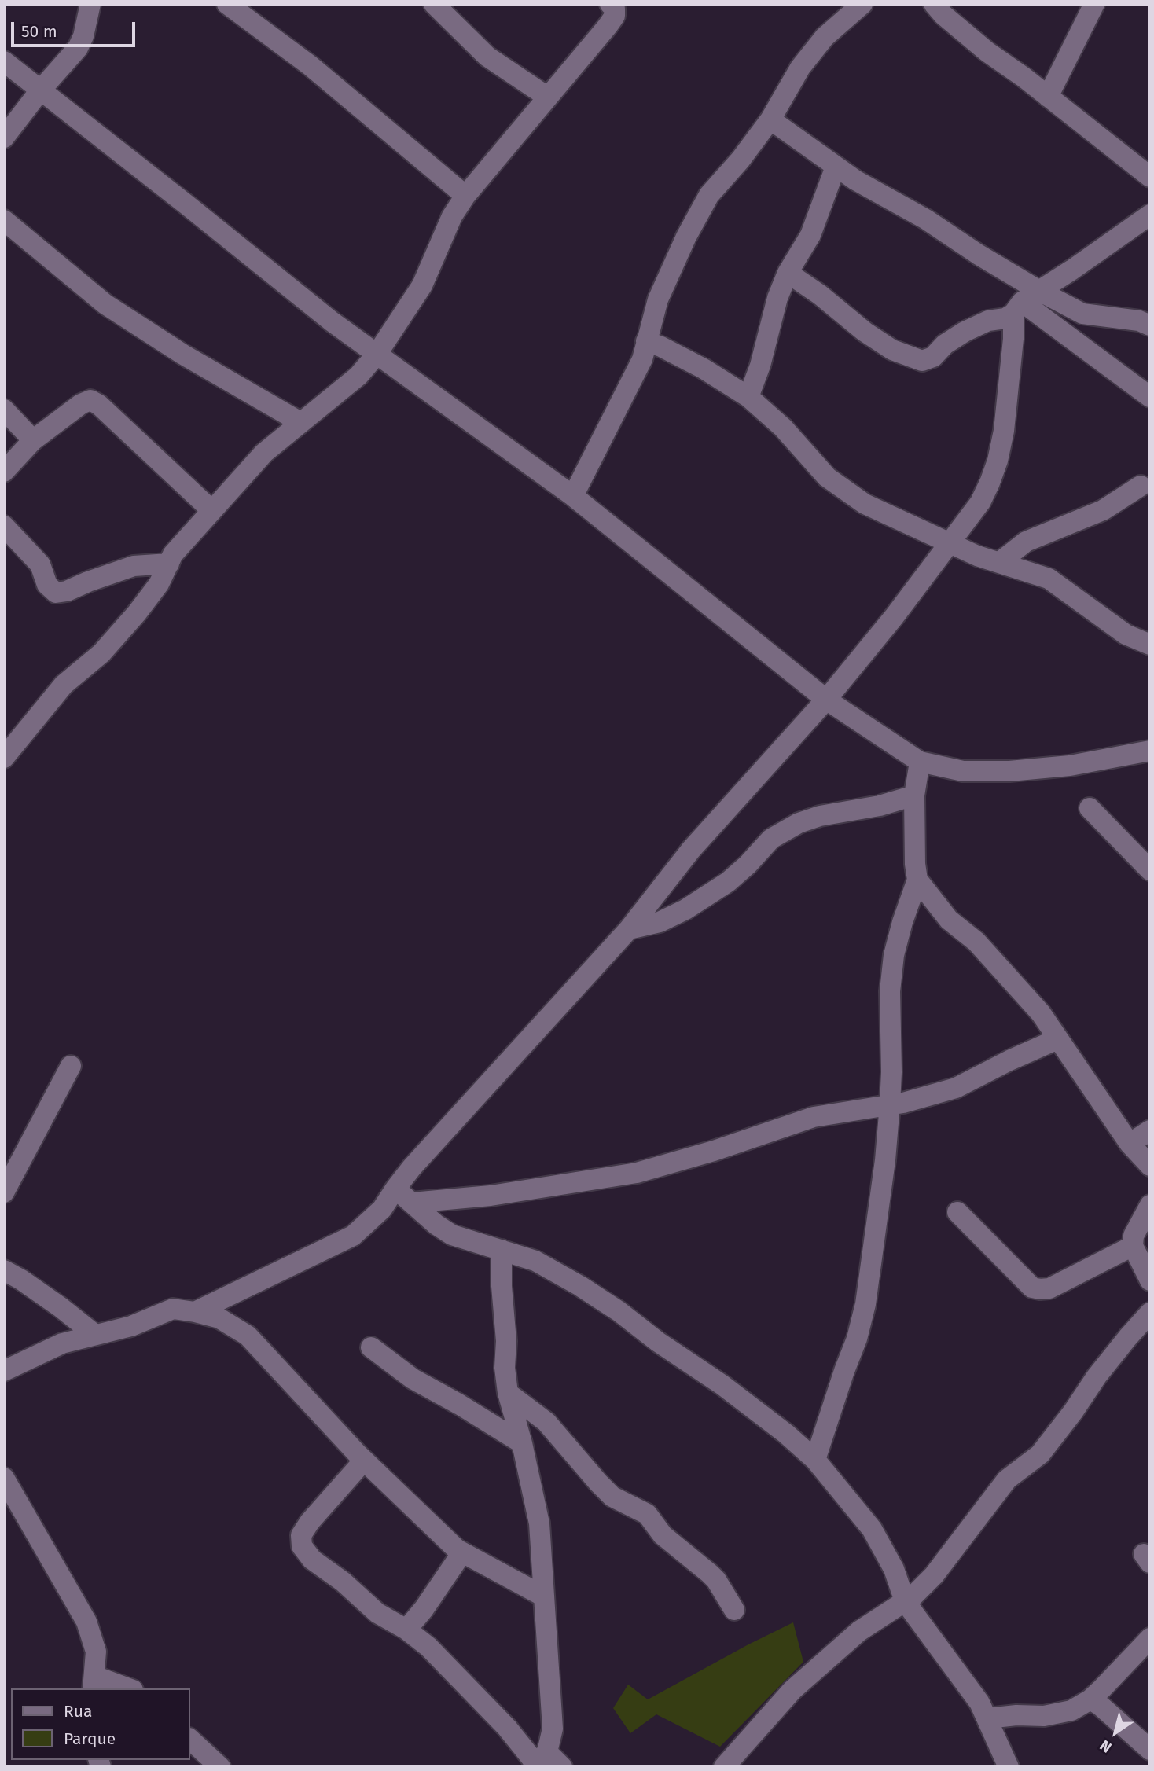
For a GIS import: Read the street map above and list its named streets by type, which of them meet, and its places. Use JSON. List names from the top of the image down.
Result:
{
  "legend": ["Rua", "Parque"],
  "scale_bar": "50 m",
  "north": "bottom left"
}
